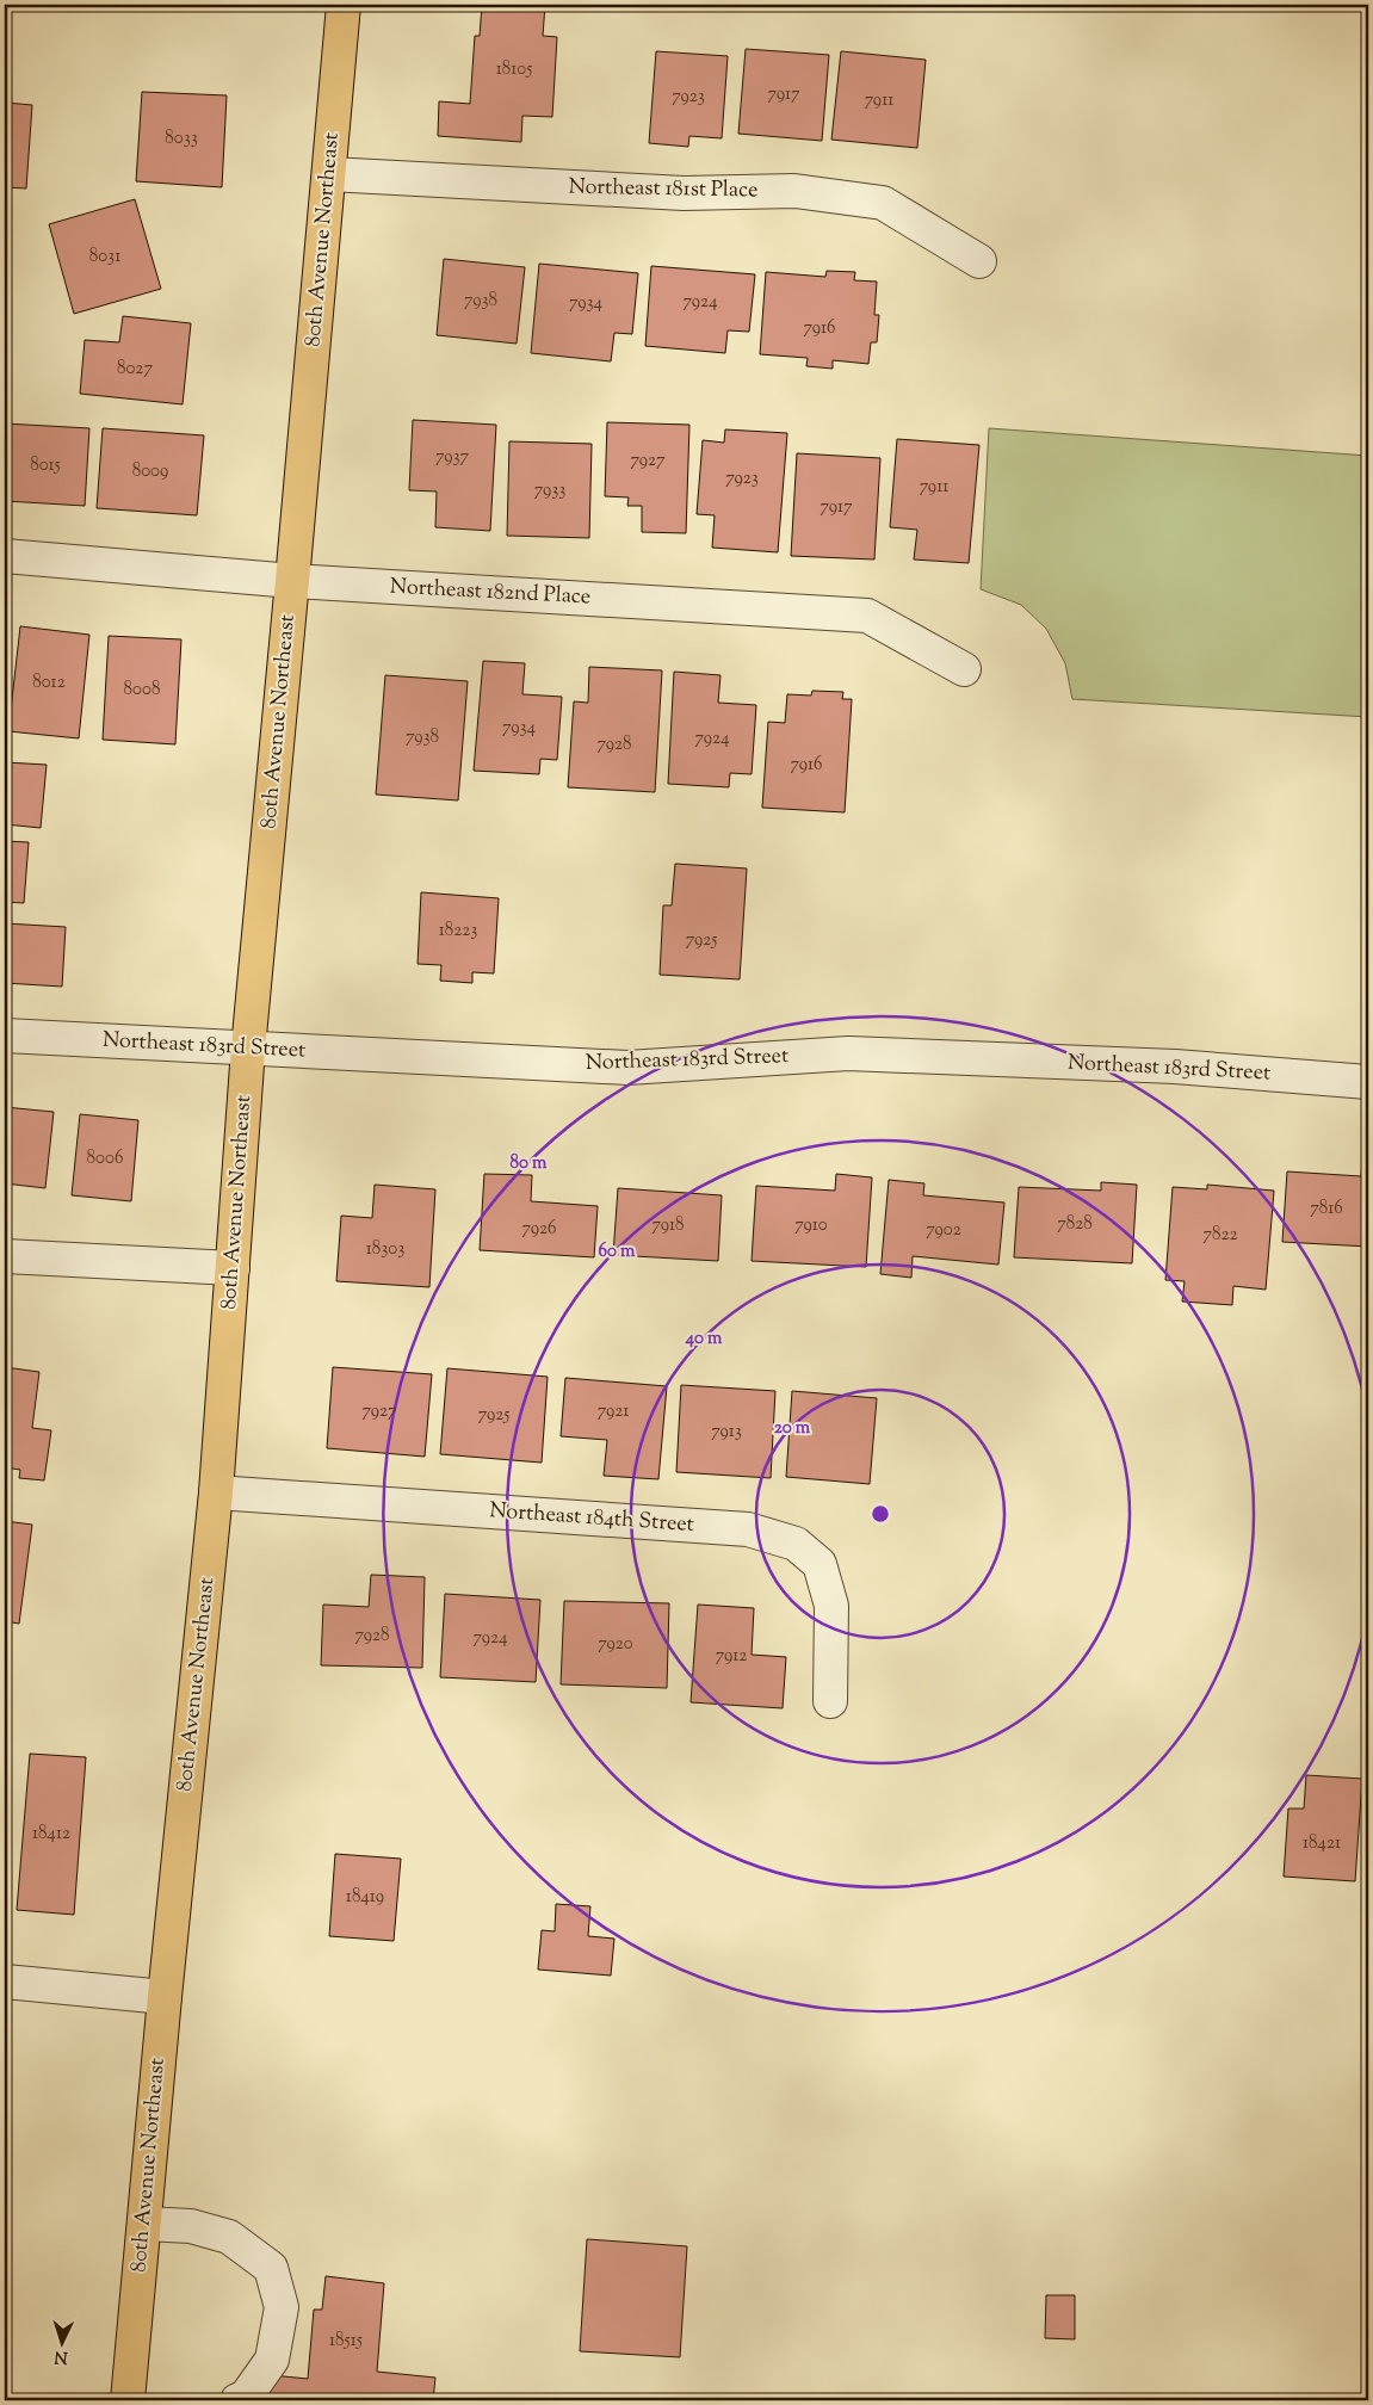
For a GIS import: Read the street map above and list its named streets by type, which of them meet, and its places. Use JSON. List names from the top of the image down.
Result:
{
  "streets": {
    "main road": ["80th Avenue Northeast"],
    "street": [
      "Northeast 181st Place",
      "Northeast 182nd Place",
      "Northeast 183rd Street",
      "Northeast 184th Street"
    ]
  },
  "crossings": [
    ["Northeast 181st Place", "80th Avenue Northeast"],
    ["80th Avenue Northeast", "Northeast 182nd Place"],
    ["80th Avenue Northeast", "Northeast 183rd Street"],
    ["80th Avenue Northeast", "Northeast 184th Street"]
  ],
  "house_numbers": [
    "18105",
    "7917",
    "7923",
    "7911",
    "8033",
    "8031",
    "7938",
    "7924",
    "7934",
    "7916",
    "8027",
    "7937",
    "7927",
    "8015",
    "8009",
    "7923",
    "7911",
    "7933",
    "7917",
    "8012",
    "8008",
    "7934",
    "7938",
    "7924",
    "7928",
    "7916",
    "18223",
    "7925",
    "8006",
    "7816",
    "7828",
    "7918",
    "7910",
    "7926",
    "7902",
    "7822",
    "18303",
    "7927",
    "7921",
    "7925",
    "7913",
    "7928",
    "7924",
    "7920",
    "7912",
    "18412",
    "18421",
    "18419",
    "18515"
  ],
  "north": "bottom",
  "rings": [
    "80 m",
    "60 m",
    "40 m",
    "20 m"
  ]
}
